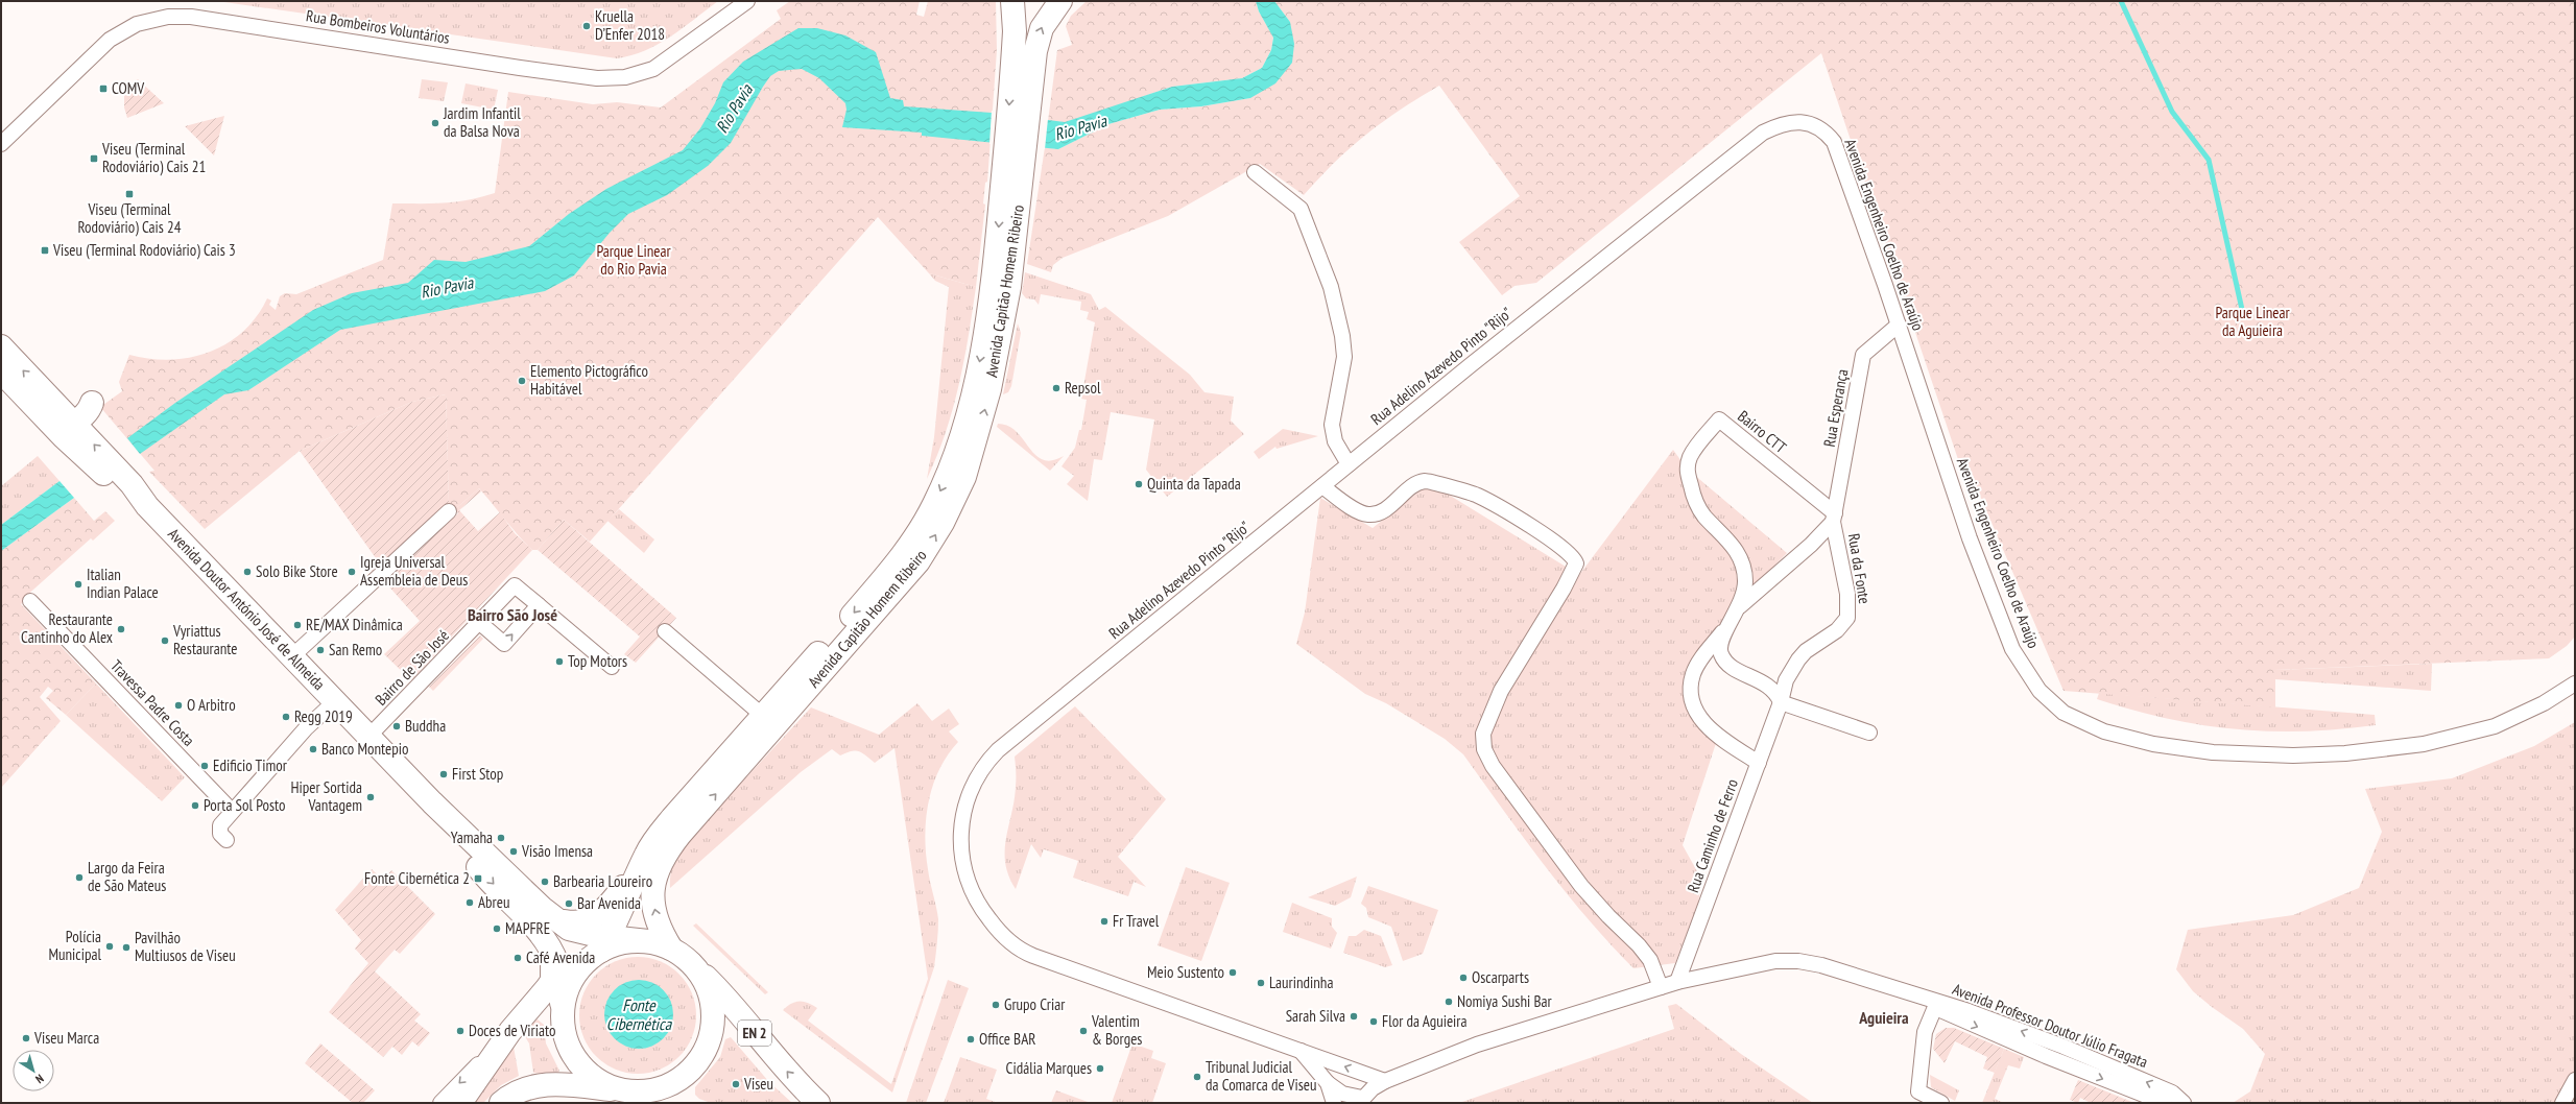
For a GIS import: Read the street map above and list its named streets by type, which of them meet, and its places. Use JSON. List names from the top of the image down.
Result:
{
  "streets": {
    "main road": ["Avenida Capitão Homem Ribeiro", "Avenida Doutor António José de Almeida", "EN 2"],
    "street": [
      "Rua Bombeiros Voluntários",
      "Avenida Engenheiro Coelho de Araújo",
      "Rua Adelino Azevedo Pinto \"Rijo\"",
      "Rua Esperança",
      "Bairro CTT",
      "Rua da Fonte",
      "Bairro de São José",
      "Travessa Padre Costa",
      "Rua Caminho de Ferro",
      "Avenida Professor Doutor Júlio Fragata"
    ]
  },
  "crossings": [
    ["Avenida Engenheiro Coelho de Araújo", "Rua Adelino Azevedo Pinto \"Rijo\""],
    ["Avenida Engenheiro Coelho de Araújo", "Rua Esperança"],
    ["Avenida Capitão Homem Ribeiro", "Avenida Doutor António José de Almeida"],
    ["Rua Adelino Azevedo Pinto \"Rijo\"", "Avenida Professor Doutor Júlio Fragata"],
    ["Rua Esperança", "Bairro CTT"],
    ["Rua Esperança", "Rua da Fonte"],
    ["Bairro CTT", "Rua da Fonte"],
    ["Bairro CTT", "Rua Caminho de Ferro"],
    ["Rua da Fonte", "Rua Caminho de Ferro"],
    ["Avenida Doutor António José de Almeida", "Bairro de São José"],
    ["Rua Caminho de Ferro", "Avenida Professor Doutor Júlio Fragata"]
  ],
  "districts": ["Bairro São José", "Aguieira"],
  "water": ["Rio Pavia", "Fonte Cibernética"],
  "parks": ["Parque Linear do Rio Pavia", "Parque Linear da Aguieira"],
  "places": {
    "other": [
      "Kruella D’Enfer 2018",
      "Jardim Infantil da Balsa Nova",
      "Elemento Pictográfico Habitável",
      "Repsol",
      "Quinta da Tapada",
      "Solo Bike Store",
      "Igreja Universal Assembleia de Deus",
      "Italian Indian Palace",
      "RE/MAX Dinâmica",
      "Restaurante Cantinho do Alex",
      "Vyriattus Restaurante",
      "San Remo",
      "Top Motors",
      "O Arbitro",
      "Regg 2019",
      "Buddha",
      "Banco Montepio",
      "Edificio Timor",
      "First Stop",
      "Hiper Sortida Vantagem",
      "Porta Sol Posto",
      "Yamaha",
      "Visão Imensa",
      "Largo da Feira de São Mateus",
      "Barbearia Loureiro",
      "Abreu",
      "Bar Avenida",
      "Fr Travel",
      "MAPFRE",
      "Polícia Municipal",
      "Pavilhão Multiusos de Viseu",
      "Café Avenida",
      "Meio Sustento",
      "Oscarparts",
      "Laurindinha",
      "Nomiya Sushi Bar",
      "Grupo Criar",
      "Sarah Silva",
      "Flor da Aguieira",
      "Doces de Viriato",
      "Valentim & Borges",
      "Viseu Marca",
      "Office BAR",
      "Cidália Marques",
      "Tribunal Judicial da Comarca de Viseu",
      "Viseu"
    ],
    "transit": [
      "COMV",
      "Viseu (Terminal Rodoviário) Cais 21",
      "Viseu (Terminal Rodoviário) Cais 24",
      "Viseu (Terminal Rodoviário) Cais 3",
      "Fonte Cibernética 2"
    ]
  },
  "north": "bottom right"
}
